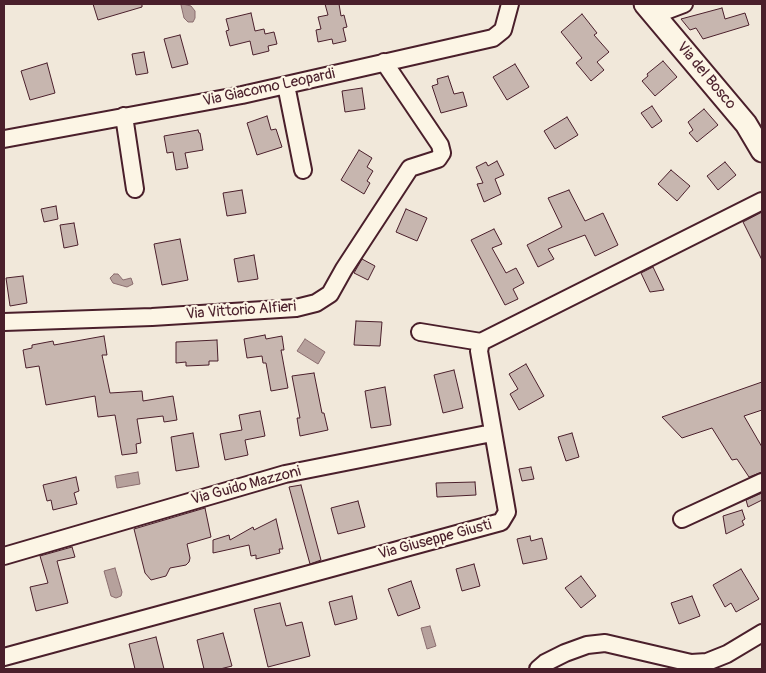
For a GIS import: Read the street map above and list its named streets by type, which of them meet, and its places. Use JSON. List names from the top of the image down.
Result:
{
  "streets": {
    "main road": ["Via del Bosco"],
    "street": [
      "Via Giacomo Leopardi",
      "Via Vittorio Alfieri",
      "Via Guido Mazzoni",
      "Via Giuseppe Giusti"
    ]
  },
  "crossings": [
    ["Via Giacomo Leopardi", "Via Vittorio Alfieri"],
    ["Via Guido Mazzoni", "Via Giuseppe Giusti"]
  ]
}
